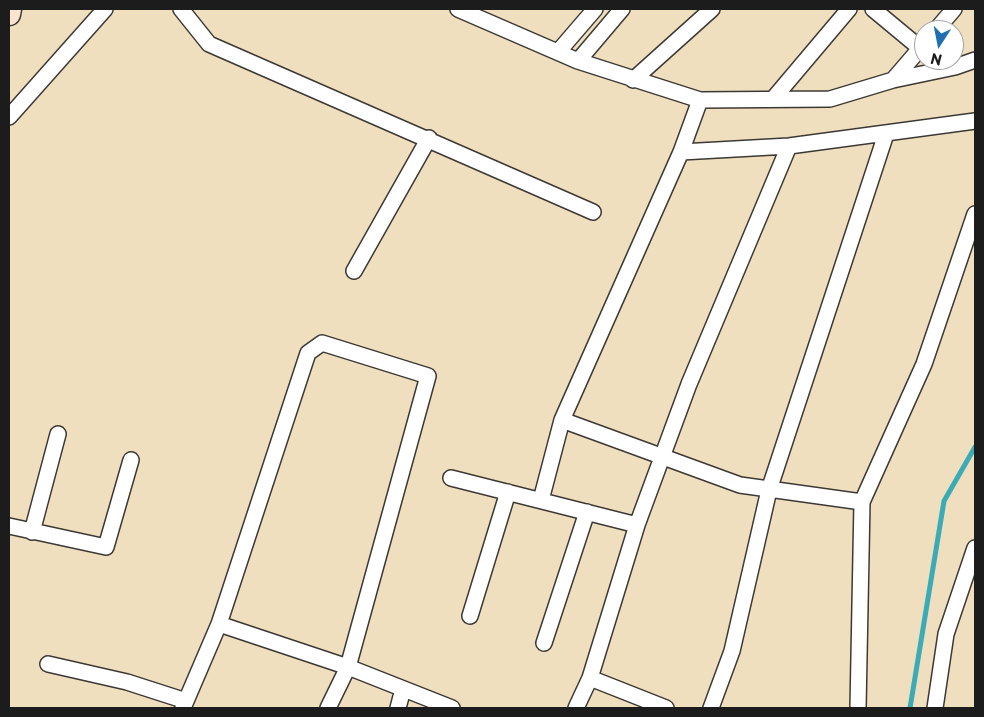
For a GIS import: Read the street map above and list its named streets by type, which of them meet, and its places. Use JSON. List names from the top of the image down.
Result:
{
  "north": "bottom"
}
